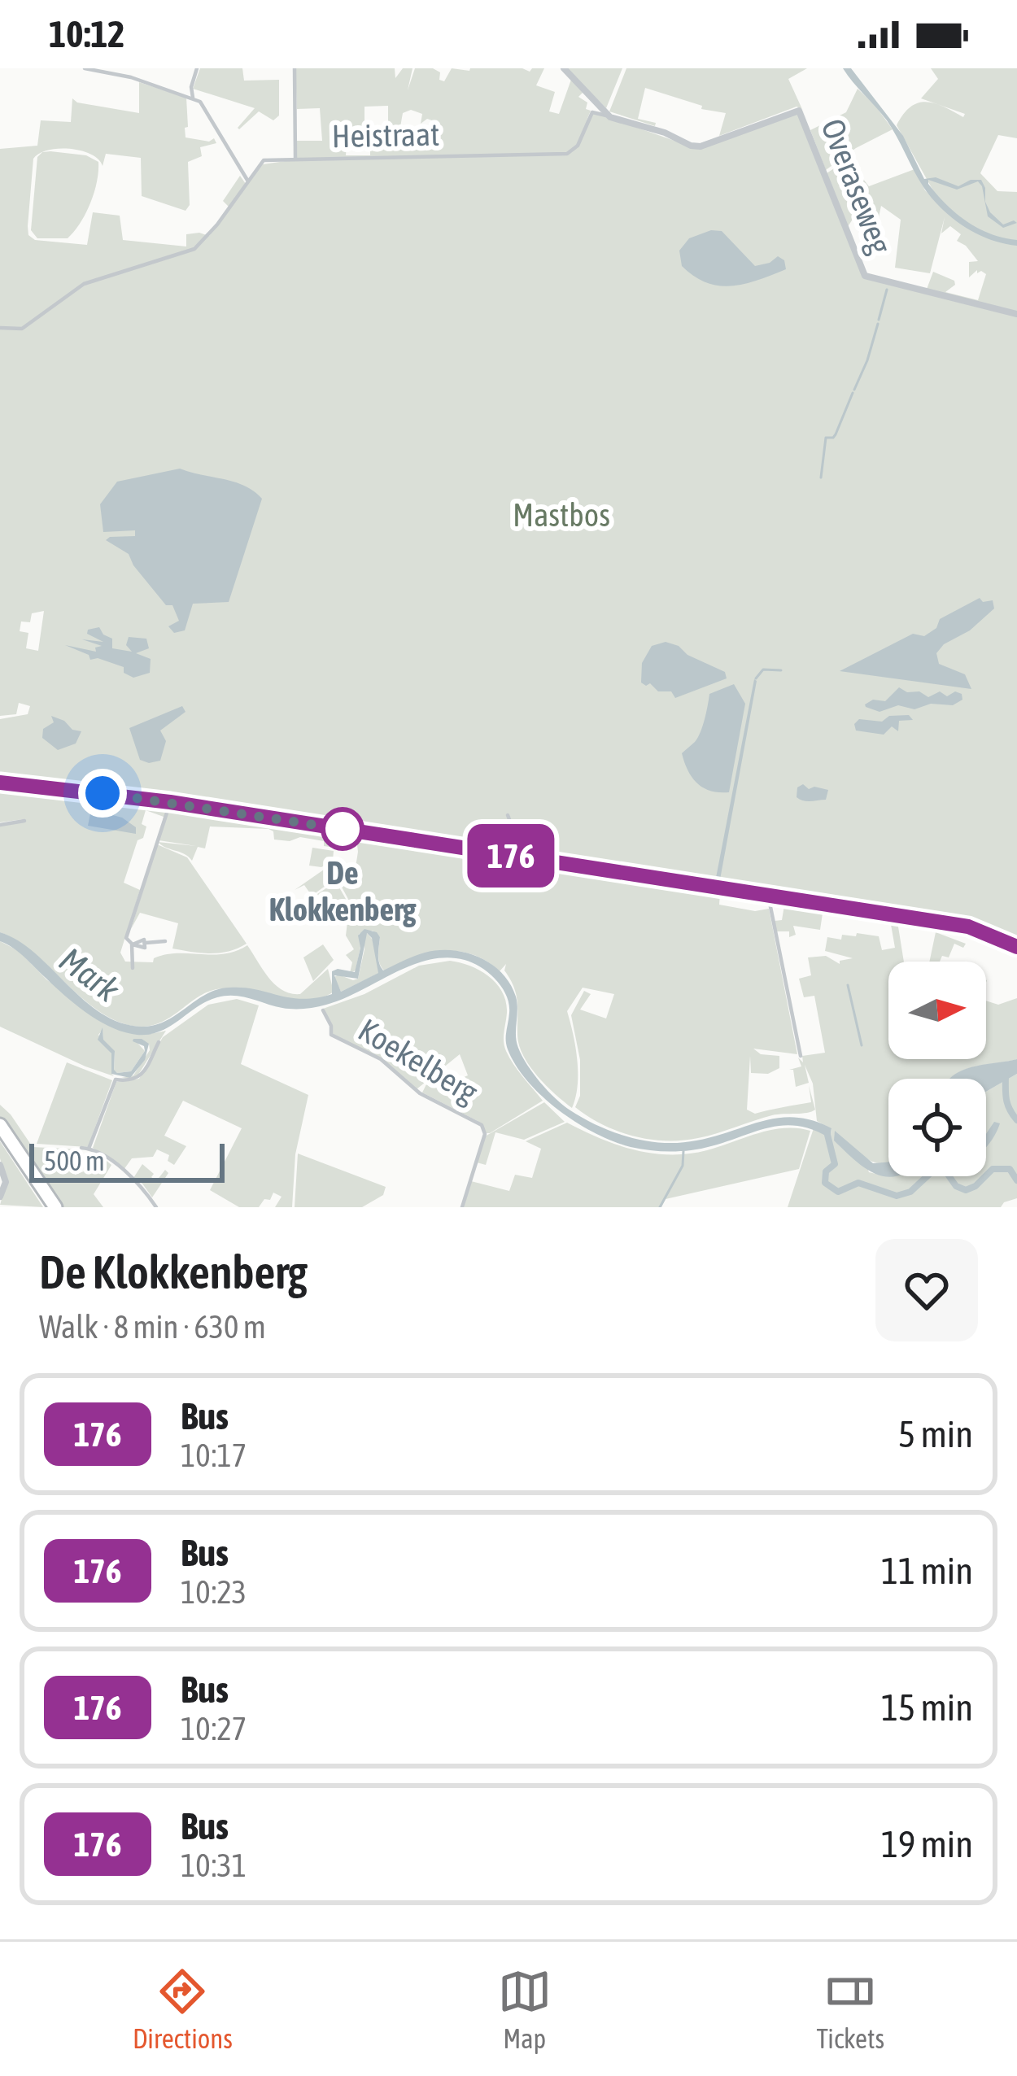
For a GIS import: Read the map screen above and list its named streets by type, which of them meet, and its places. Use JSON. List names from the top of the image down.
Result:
{
  "streets": {
    "street": ["Heistraat", "Overaseweg", "Koekelberg"]
  },
  "crossings": [
    ["Heistraat", "Overaseweg"]
  ],
  "water": ["Mark"],
  "parks": ["Mastbos"],
  "places": ["De Klokkenberg"],
  "lines": ["bus line 176"],
  "scale_bar": "500 m",
  "north": "right",
  "page": {
    "status": "10:12",
    "on_map": "176",
    "scale": "500 m",
    "heading": ["De Klokkenberg", "Walk · 8 min · 630 m"],
    "list": [
      {
        "mark": "176",
        "name": "Bus",
        "note": "10:17",
        "value": "5 min"
      },
      {
        "mark": "176",
        "name": "Bus",
        "note": "10:23",
        "value": "11 min"
      },
      {
        "mark": "176",
        "name": "Bus",
        "note": "10:27",
        "value": "15 min"
      },
      {
        "mark": "176",
        "name": "Bus",
        "note": "10:31",
        "value": "19 min"
      }
    ],
    "tabs": ["Directions", "Map", "Tickets"]
  }
}
